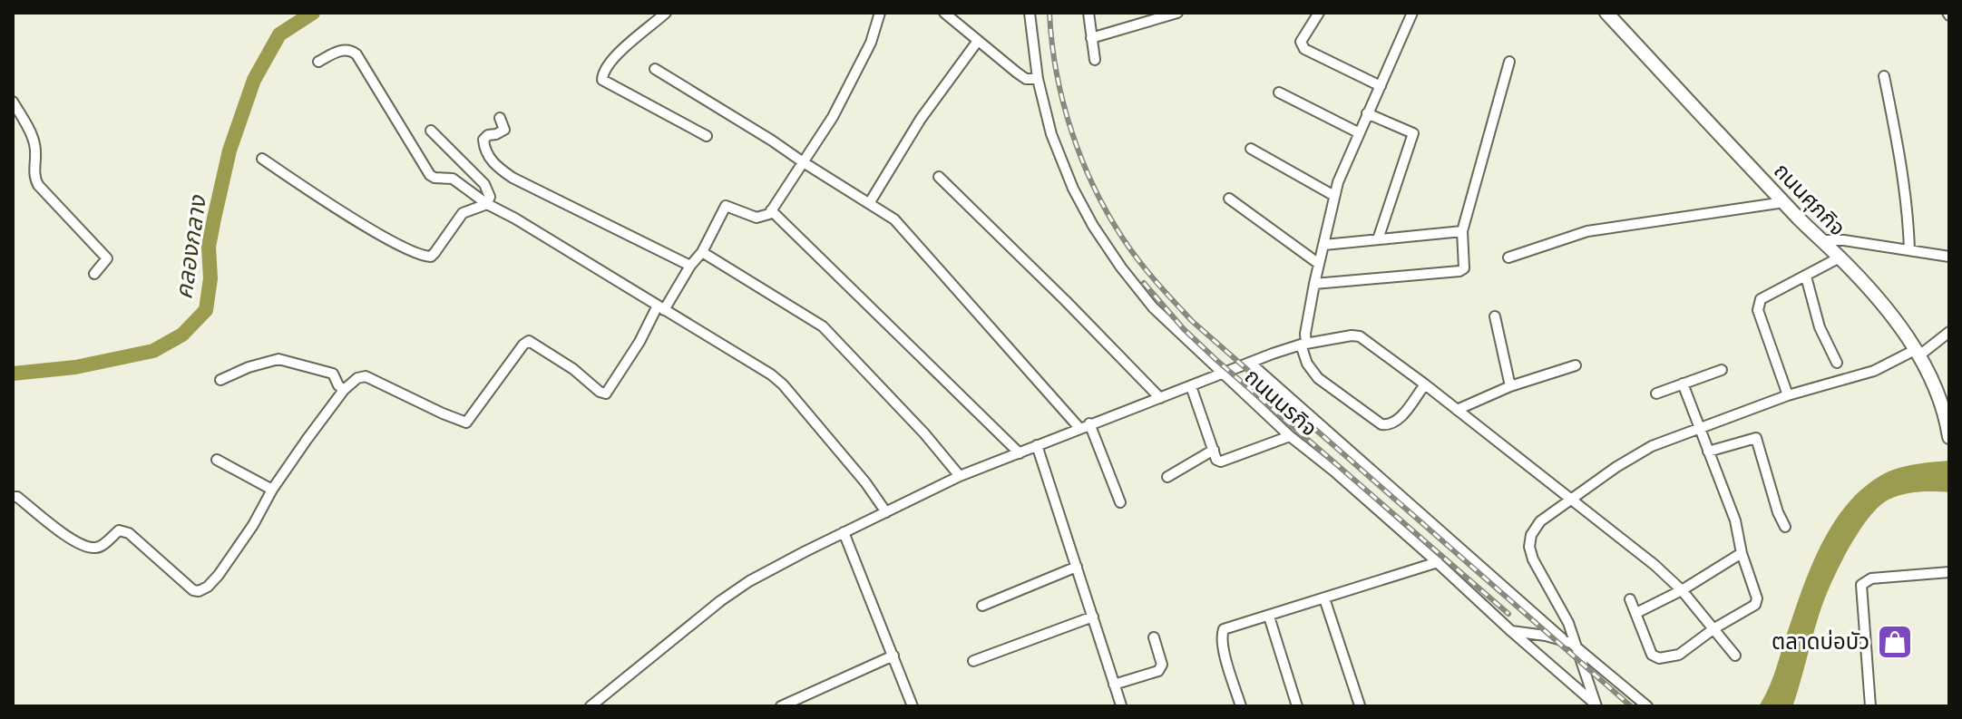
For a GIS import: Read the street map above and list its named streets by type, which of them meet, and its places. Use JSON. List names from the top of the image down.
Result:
{
  "streets": {
    "main road": ["ถนนศุภกิจ"],
    "street": ["ถนนนรกิจ"]
  },
  "water": ["คลองกลาง"],
  "places": {
    "shop": ["ตลาดบ่อบัว"]
  }
}
